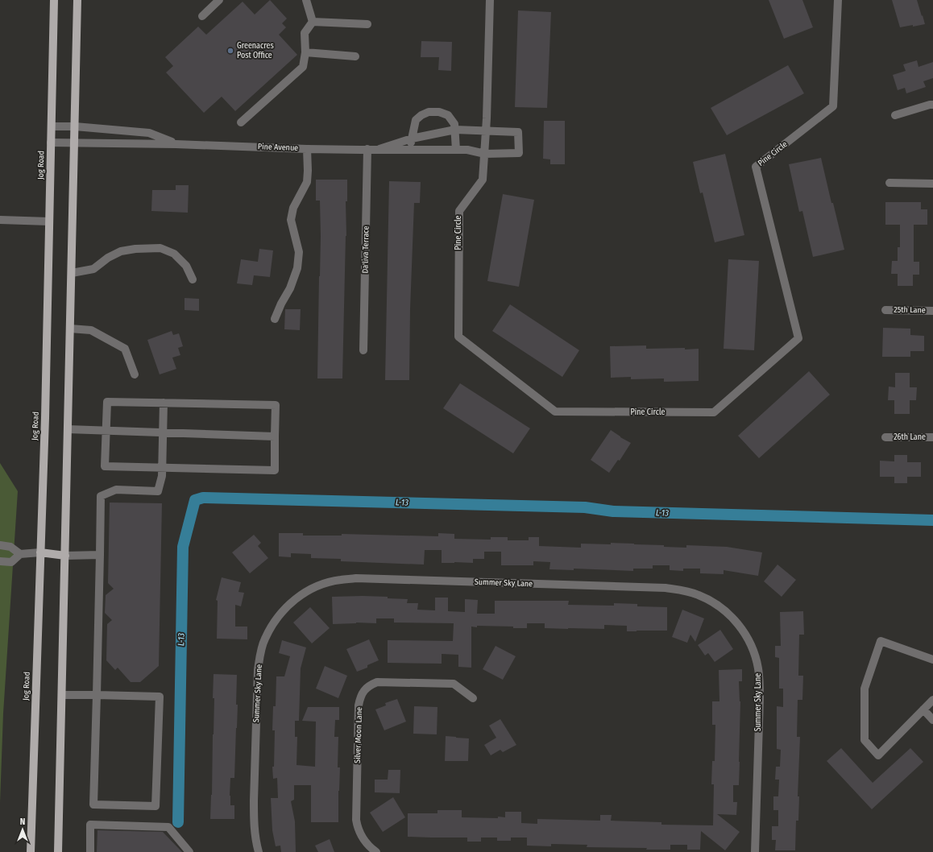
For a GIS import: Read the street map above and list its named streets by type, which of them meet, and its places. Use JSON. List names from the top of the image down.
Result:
{
  "streets": {
    "main road": ["Jog Road"],
    "street": [
      "Pine Avenue",
      "Pine Circle",
      "Da'liva Terrace",
      "25th Lane",
      "26th Lane",
      "Summer Sky Lane",
      "Silver Moon Lane"
    ]
  },
  "crossings": [
    ["Pine Avenue", "Pine Circle"],
    ["Pine Avenue", "Jog Road"],
    ["Pine Avenue", "Da'liva Terrace"]
  ],
  "water": ["L-13"],
  "places": ["Greenacres Post Office"],
  "north": "top"
}
